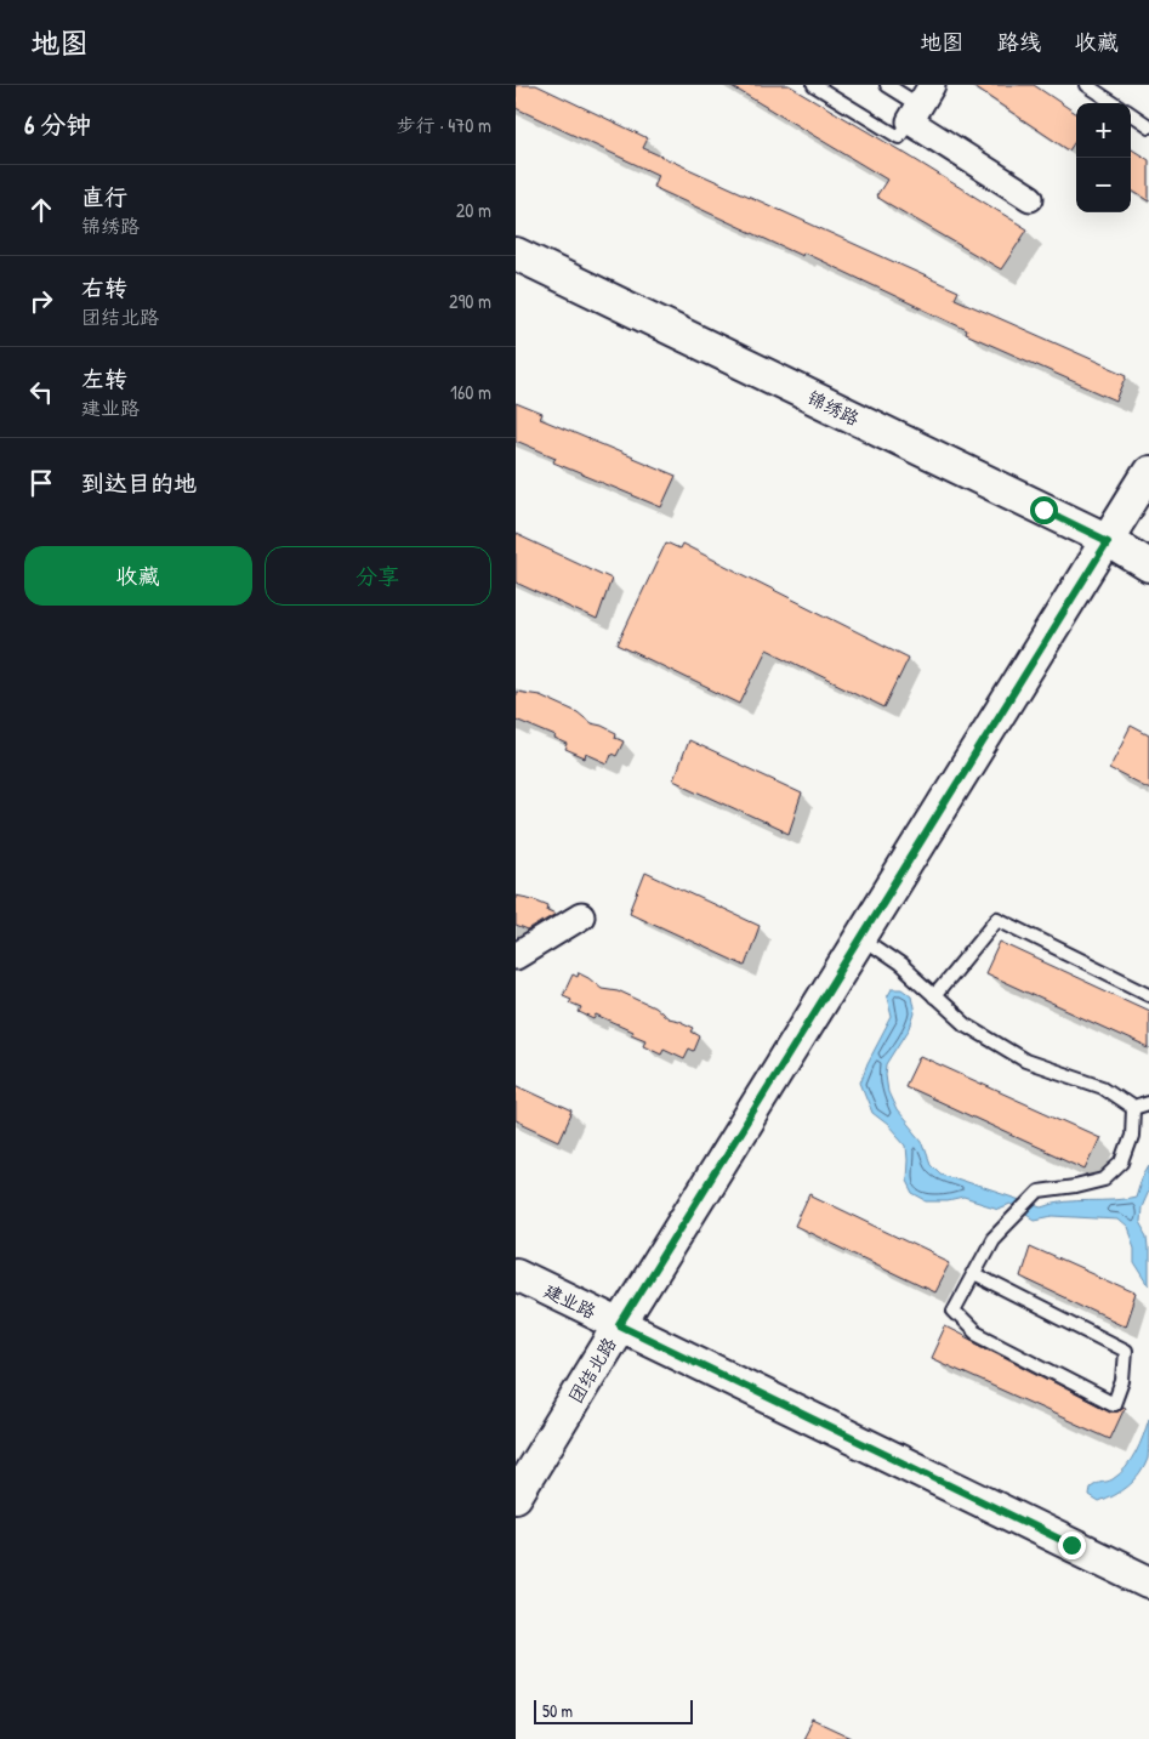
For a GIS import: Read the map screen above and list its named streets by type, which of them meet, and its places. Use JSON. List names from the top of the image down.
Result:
{
  "streets": {
    "street": ["锦绣路", "建业路", "团结北路"]
  },
  "crossings": [
    ["锦绣路", "团结北路"],
    ["建业路", "团结北路"]
  ],
  "scale_bar": "50 m",
  "page": {
    "header": "地图",
    "nav": ["地图", "路线", "收藏"],
    "heading": ["6 分钟", "步行 · 470 m"],
    "map_buttons": ["+", "−"],
    "list": [
      ["直行", "锦绣路", "20 m"],
      ["右转", "团结北路", "290 m"],
      ["左转", "建业路", "160 m"],
      "到达目的地"
    ],
    "buttons": ["收藏", "分享"],
    "scale": "50 m"
  }
}
